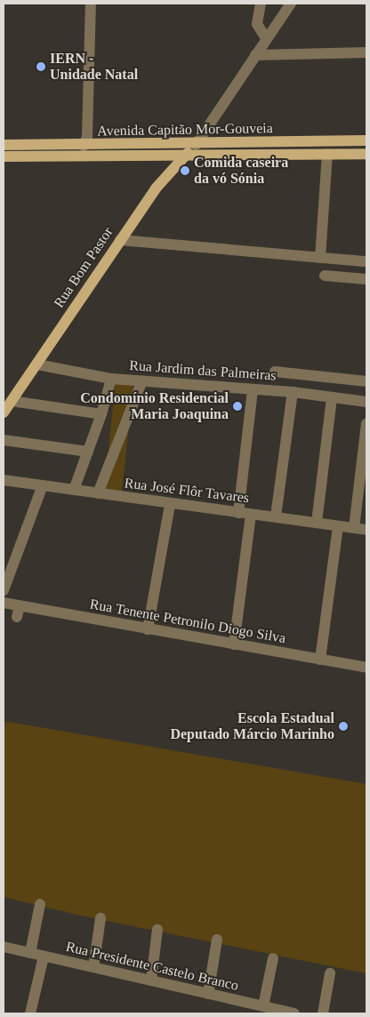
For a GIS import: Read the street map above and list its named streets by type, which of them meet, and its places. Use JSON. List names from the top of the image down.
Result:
{
  "streets": {
    "main road": ["Avenida Capitão Mor-Gouveia", "Rua Bom Pastor"],
    "street": [
      "Rua Jardim das Palmeiras",
      "Rua José Flôr Tavares",
      "Rua Tenente Petronilo Diogo Silva",
      "Rua Presidente Castelo Branco"
    ]
  },
  "crossings": [
    ["Avenida Capitão Mor-Gouveia", "Rua Bom Pastor"],
    ["Rua Bom Pastor", "Rua Jardim das Palmeiras"]
  ],
  "places": [
    "IERN - Unidade Natal",
    "Comida caseira da vó Sónia",
    "Condomínio Residencial Maria Joaquina",
    "Escola Estadual Deputado Márcio Marinho"
  ]
}
